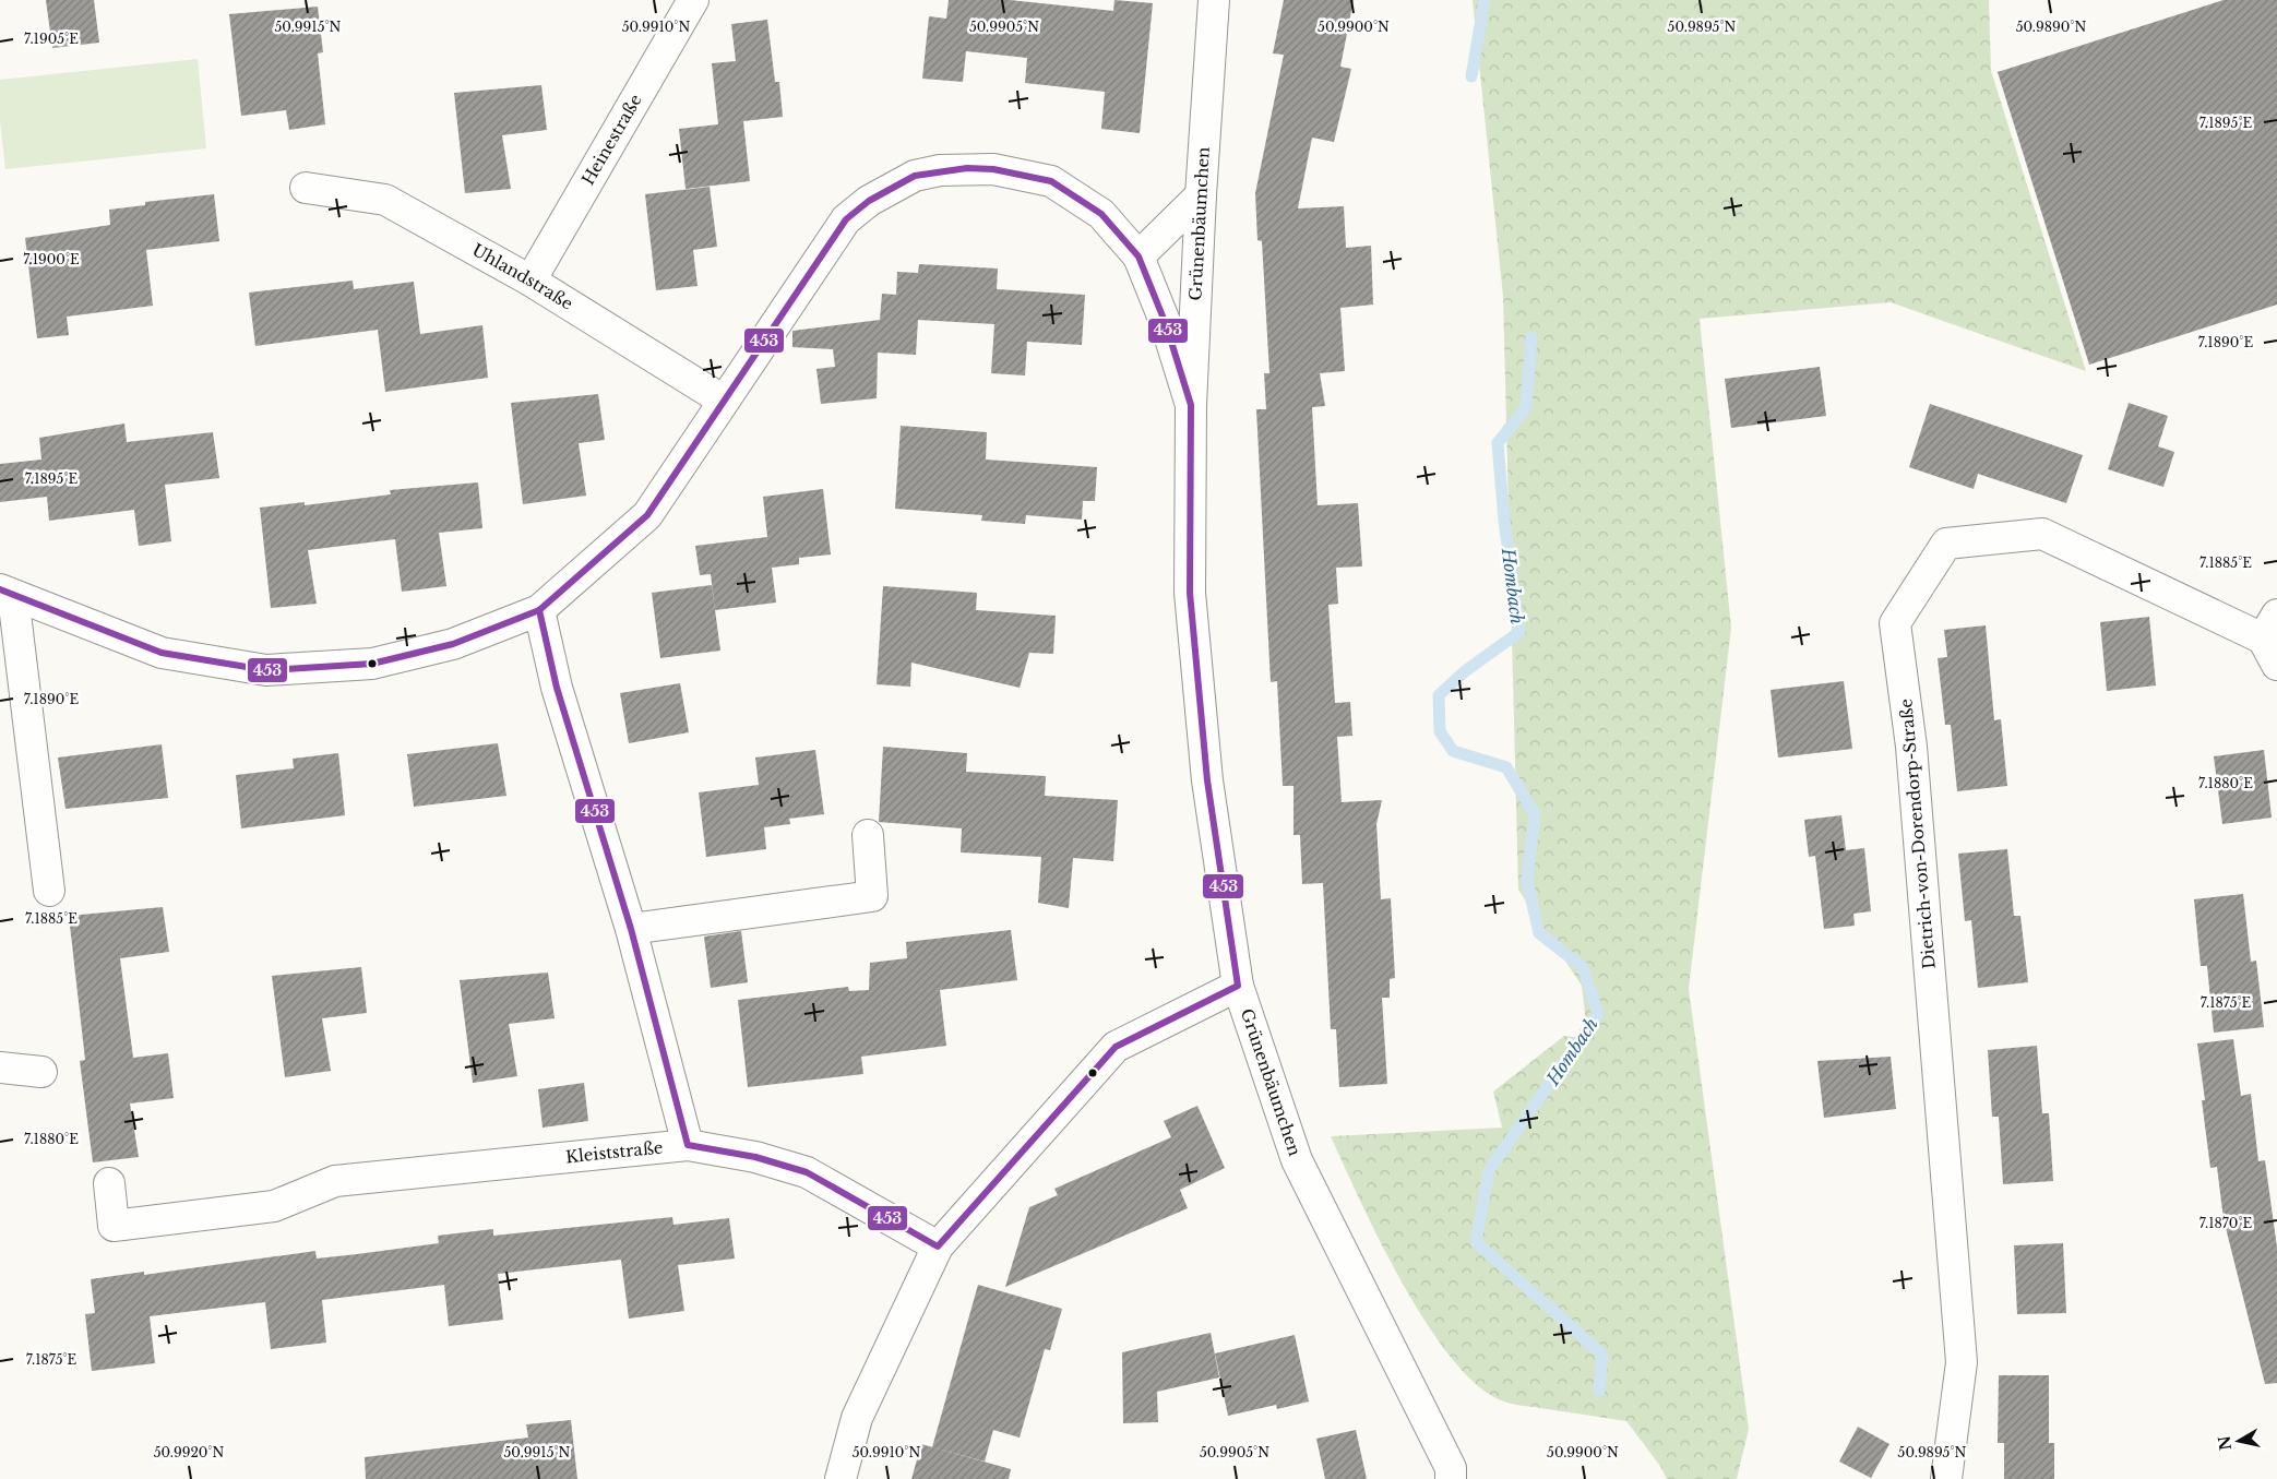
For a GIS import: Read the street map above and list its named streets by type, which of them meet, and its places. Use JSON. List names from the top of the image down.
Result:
{
  "streets": {
    "street": [
      "Heinestraße",
      "Grünenbäumchen",
      "Uhlandstraße",
      "Dietrich-von-Dorendorp-Straße",
      "Kleiststraße"
    ]
  },
  "crossings": [
    ["Heinestraße", "Uhlandstraße"]
  ],
  "water": ["Hombach"],
  "lines": ["transit line 453"],
  "north": "left",
  "coordinates": [
    "50.9890°N",
    "50.9915°N",
    "50.9910°N",
    "50.9905°N",
    "50.9900°N",
    "50.9895°N",
    "7.1905°E",
    "7.1895°E",
    "7.1900°E",
    "7.1890°E",
    "7.1885°E",
    "7.1880°E",
    "7.1875°E",
    "7.1870°E",
    "50.9920°N"
  ]
}
